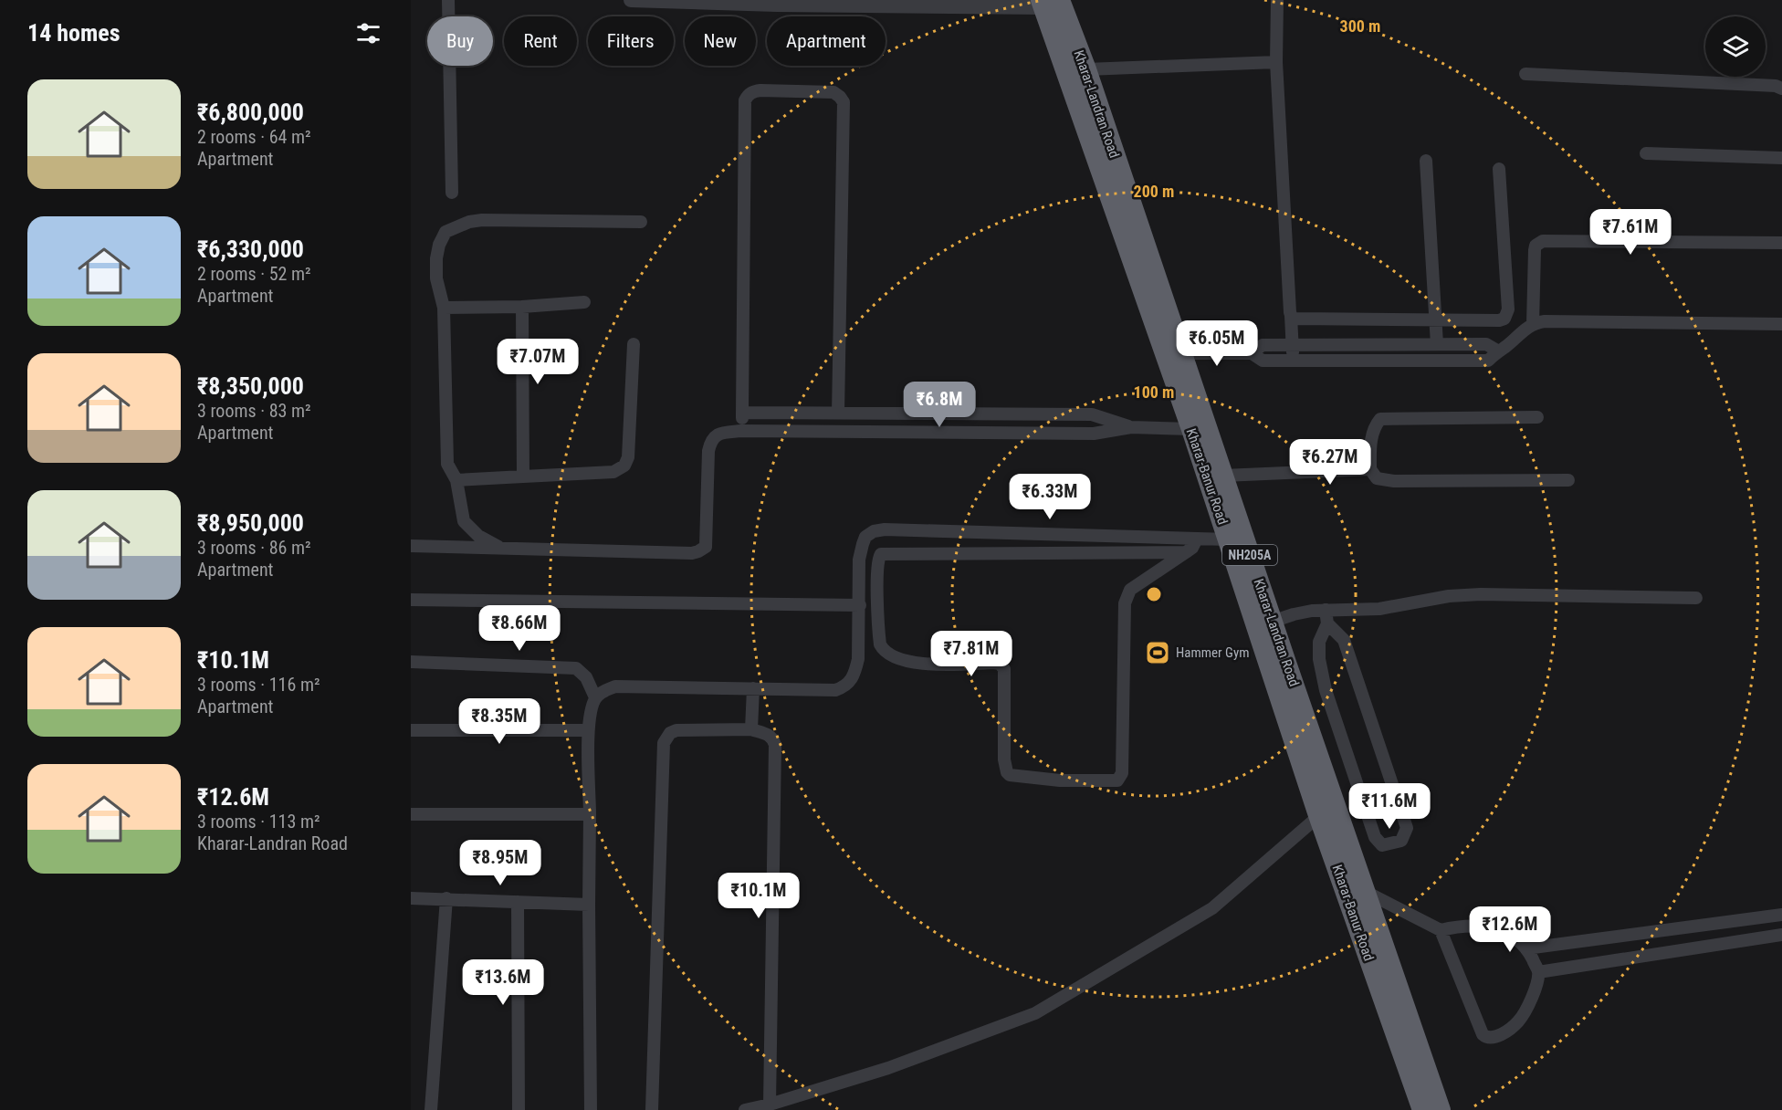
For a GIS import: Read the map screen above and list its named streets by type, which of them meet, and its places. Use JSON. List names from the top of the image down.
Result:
{
  "streets": {
    "highway": ["Kharar-Landran Road", "Kharar-Banur Road", "NH205A"]
  },
  "crossings": [
    ["Kharar-Landran Road", "Kharar-Banur Road"]
  ],
  "places": {
    "sports": ["Hammer Gym"]
  },
  "page": {
    "heading": "14 homes",
    "chip": [
      "Buy",
      "Rent",
      "Filters",
      "New",
      "Apartment"
    ],
    "list": [
      {
        "name": "₹6,800,000",
        "note": "2 rooms · 64 m² · Apartment"
      },
      {
        "name": "₹6,330,000",
        "note": "2 rooms · 52 m² · Apartment"
      },
      {
        "name": "₹8,350,000",
        "note": "3 rooms · 83 m² · Apartment"
      },
      {
        "name": "₹8,950,000",
        "note": "3 rooms · 86 m² · Apartment"
      },
      {
        "name": "₹10.1M",
        "note": "3 rooms · 116 m² · Apartment"
      },
      {
        "name": "₹12.6M",
        "note": "3 rooms · 113 m² · Kharar-Landran Road"
      }
    ],
    "price": [
      "₹7.61M",
      "₹6.05M",
      "₹7.07M",
      "₹6.8M",
      "₹6.27M",
      "₹6.33M",
      "₹8.66M",
      "₹7.81M",
      "₹8.35M",
      "₹11.6M",
      "₹8.95M",
      "₹10.1M",
      "₹12.6M",
      "₹13.6M"
    ]
  },
  "rings": ["300 m", "200 m", "100 m"]
}
